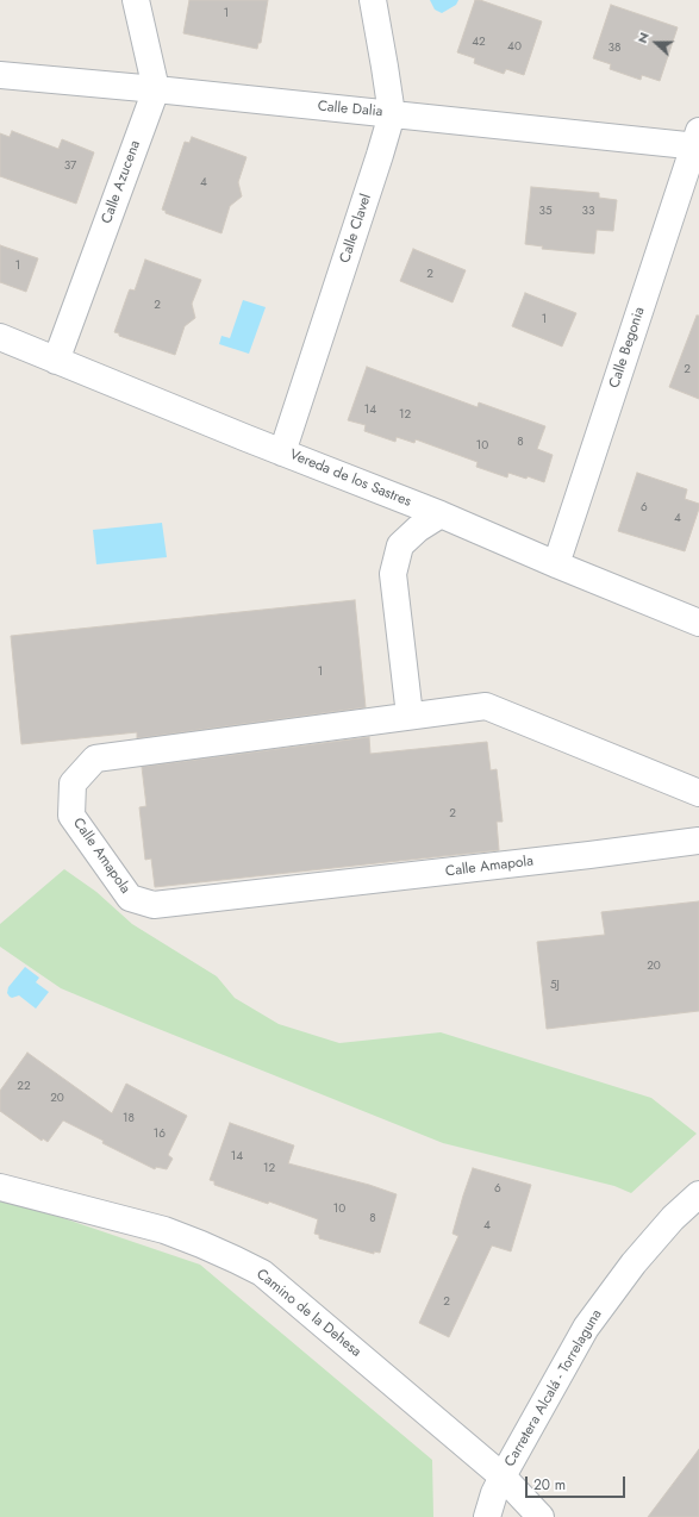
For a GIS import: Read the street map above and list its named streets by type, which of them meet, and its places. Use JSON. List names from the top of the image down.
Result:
{
  "streets": {
    "street": [
      "Calle Dalia",
      "Calle Azucena",
      "Calle Clavel",
      "Calle Begonia",
      "Vereda de los Sastres",
      "Calle Amapola",
      "Camino de la Dehesa",
      "Carretera Alcalá - Torrelaguna"
    ]
  },
  "crossings": [
    ["Calle Dalia", "Calle Azucena"],
    ["Calle Dalia", "Calle Clavel"],
    ["Calle Dalia", "Calle Begonia"],
    ["Calle Azucena", "Vereda de los Sastres"],
    ["Calle Clavel", "Vereda de los Sastres"],
    ["Calle Begonia", "Vereda de los Sastres"],
    ["Camino de la Dehesa", "Carretera Alcalá - Torrelaguna"]
  ],
  "house_numbers": [
    "1",
    "42",
    "40",
    "38",
    "37",
    "4",
    "35",
    "33",
    "1",
    "2",
    "2",
    "1",
    "2",
    "14",
    "12",
    "8",
    "10",
    "6",
    "4",
    "1",
    "2",
    "20",
    "5J",
    "22",
    "20",
    "18",
    "16",
    "14",
    "12",
    "6",
    "10",
    "8",
    "4",
    "2"
  ],
  "scale_bar": "20 m",
  "north": "left"
}
